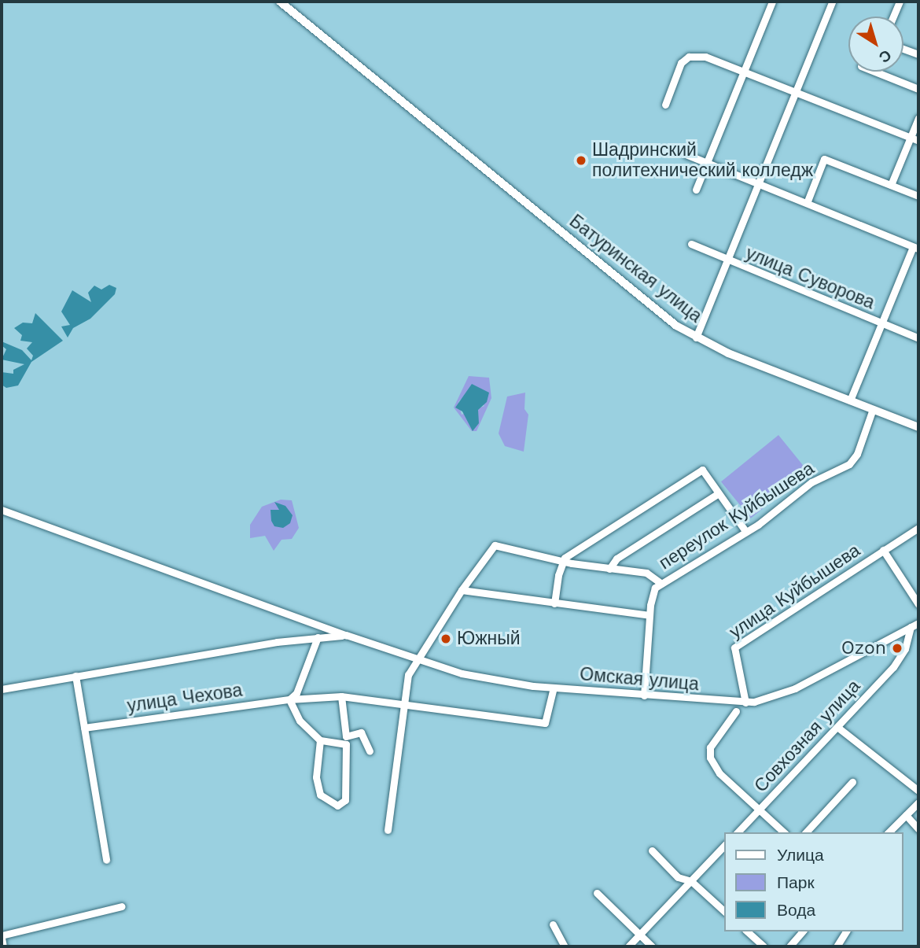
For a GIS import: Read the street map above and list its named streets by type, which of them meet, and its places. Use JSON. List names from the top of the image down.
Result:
{
  "streets": {
    "main road": ["Батуринская улица"],
    "street": [
      "улица Суворова",
      "переулок Куйбышева",
      "улица Куйбышева",
      "Омская улица",
      "улица Чехова",
      "Совхозная улица"
    ]
  },
  "crossings": [
    ["Батуринская улица", "переулок Куйбышева"],
    ["переулок Куйбышева", "Омская улица"],
    ["улица Куйбышева", "Омская улица"],
    ["Омская улица", "улица Чехова"],
    ["Омская улица", "Совхозная улица"]
  ],
  "places": ["Шадринский политехнический колледж", "Южный", "Ozon"],
  "legend": ["Улица", "Парк", "Вода"],
  "north": "bottom right"
}
